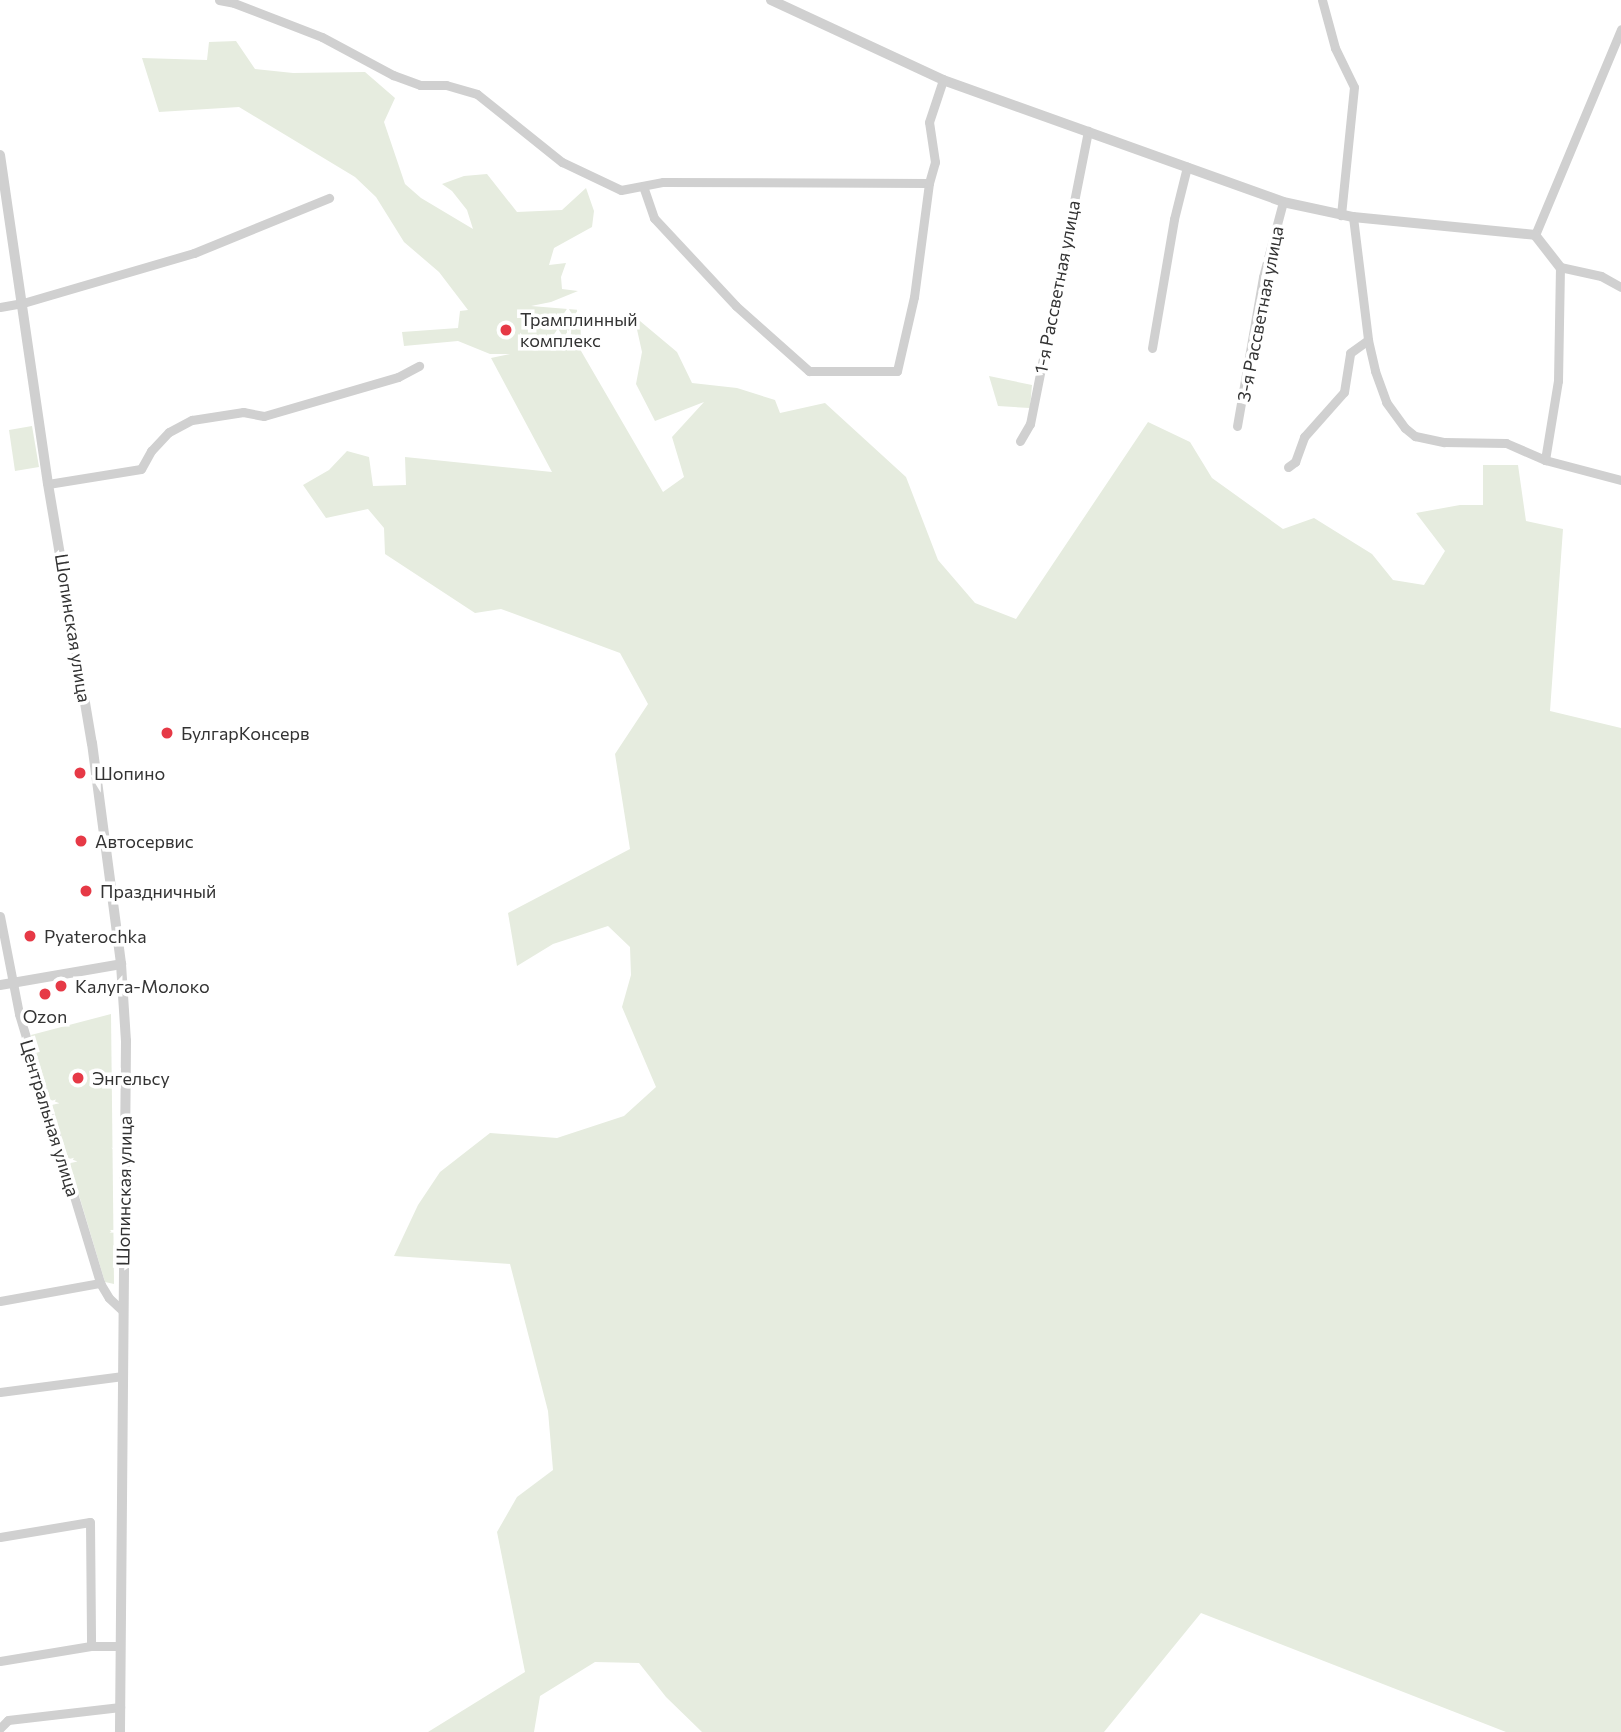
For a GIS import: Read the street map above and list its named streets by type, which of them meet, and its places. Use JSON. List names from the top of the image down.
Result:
{
  "streets": {
    "street": [
      "1-я Рассветная улица",
      "3-я Рассветная улица",
      "Шопинская улица",
      "Центральная улица"
    ]
  },
  "crossings": [
    ["Шопинская улица", "Центральная улица"]
  ],
  "places": [
    "Трамплинный комплекс",
    "БулгарКонсерв",
    "Шопино",
    "Автосервис",
    "Праздничный",
    "Pyaterochka",
    "Калуга-Молоко",
    "Ozon",
    "Энгельсу"
  ]
}
